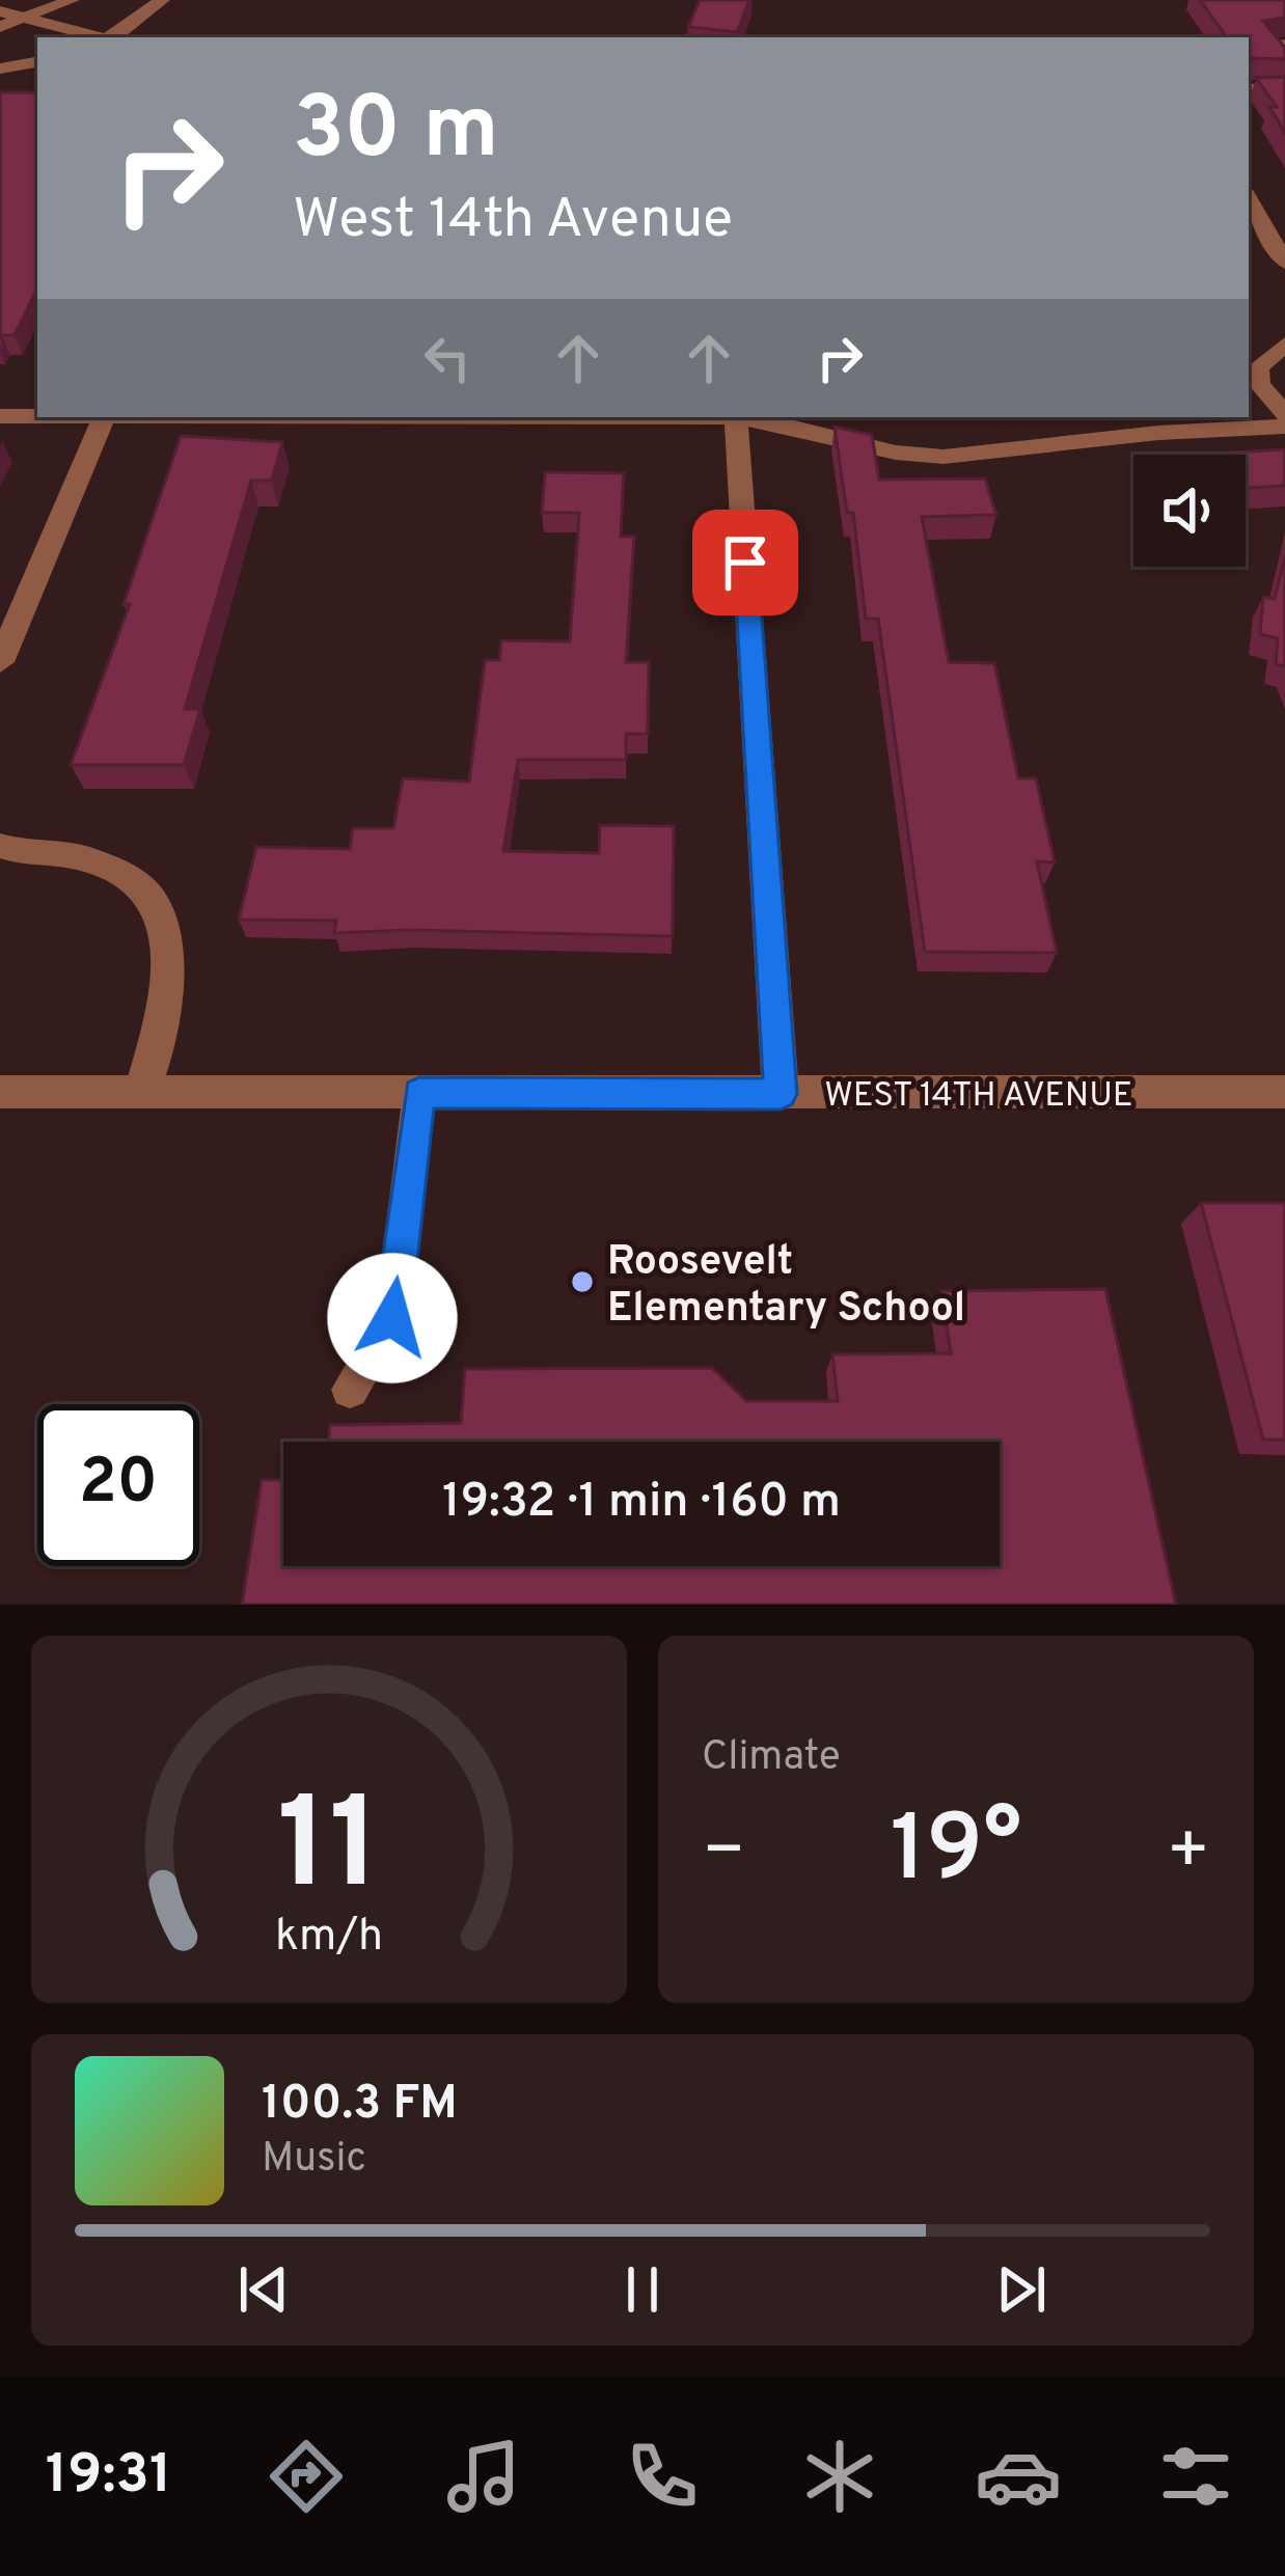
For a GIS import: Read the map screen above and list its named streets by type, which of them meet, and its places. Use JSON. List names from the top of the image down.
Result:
{
  "streets": {
    "street": ["WEST 14TH AVENUE"]
  },
  "places": ["Roosevelt Elementary School"],
  "page": {
    "turn": ["30 m", "West 14th Avenue"],
    "limit": "20",
    "trip": "19:32 · 1 min · 160 m",
    "tile": "Climate",
    "heat": ["−", "19°", "+"],
    "song": ["100.3 FM", "Music"],
    "tabs": "19:31",
    "gauge": ["11", "km/h"]
  }
}
